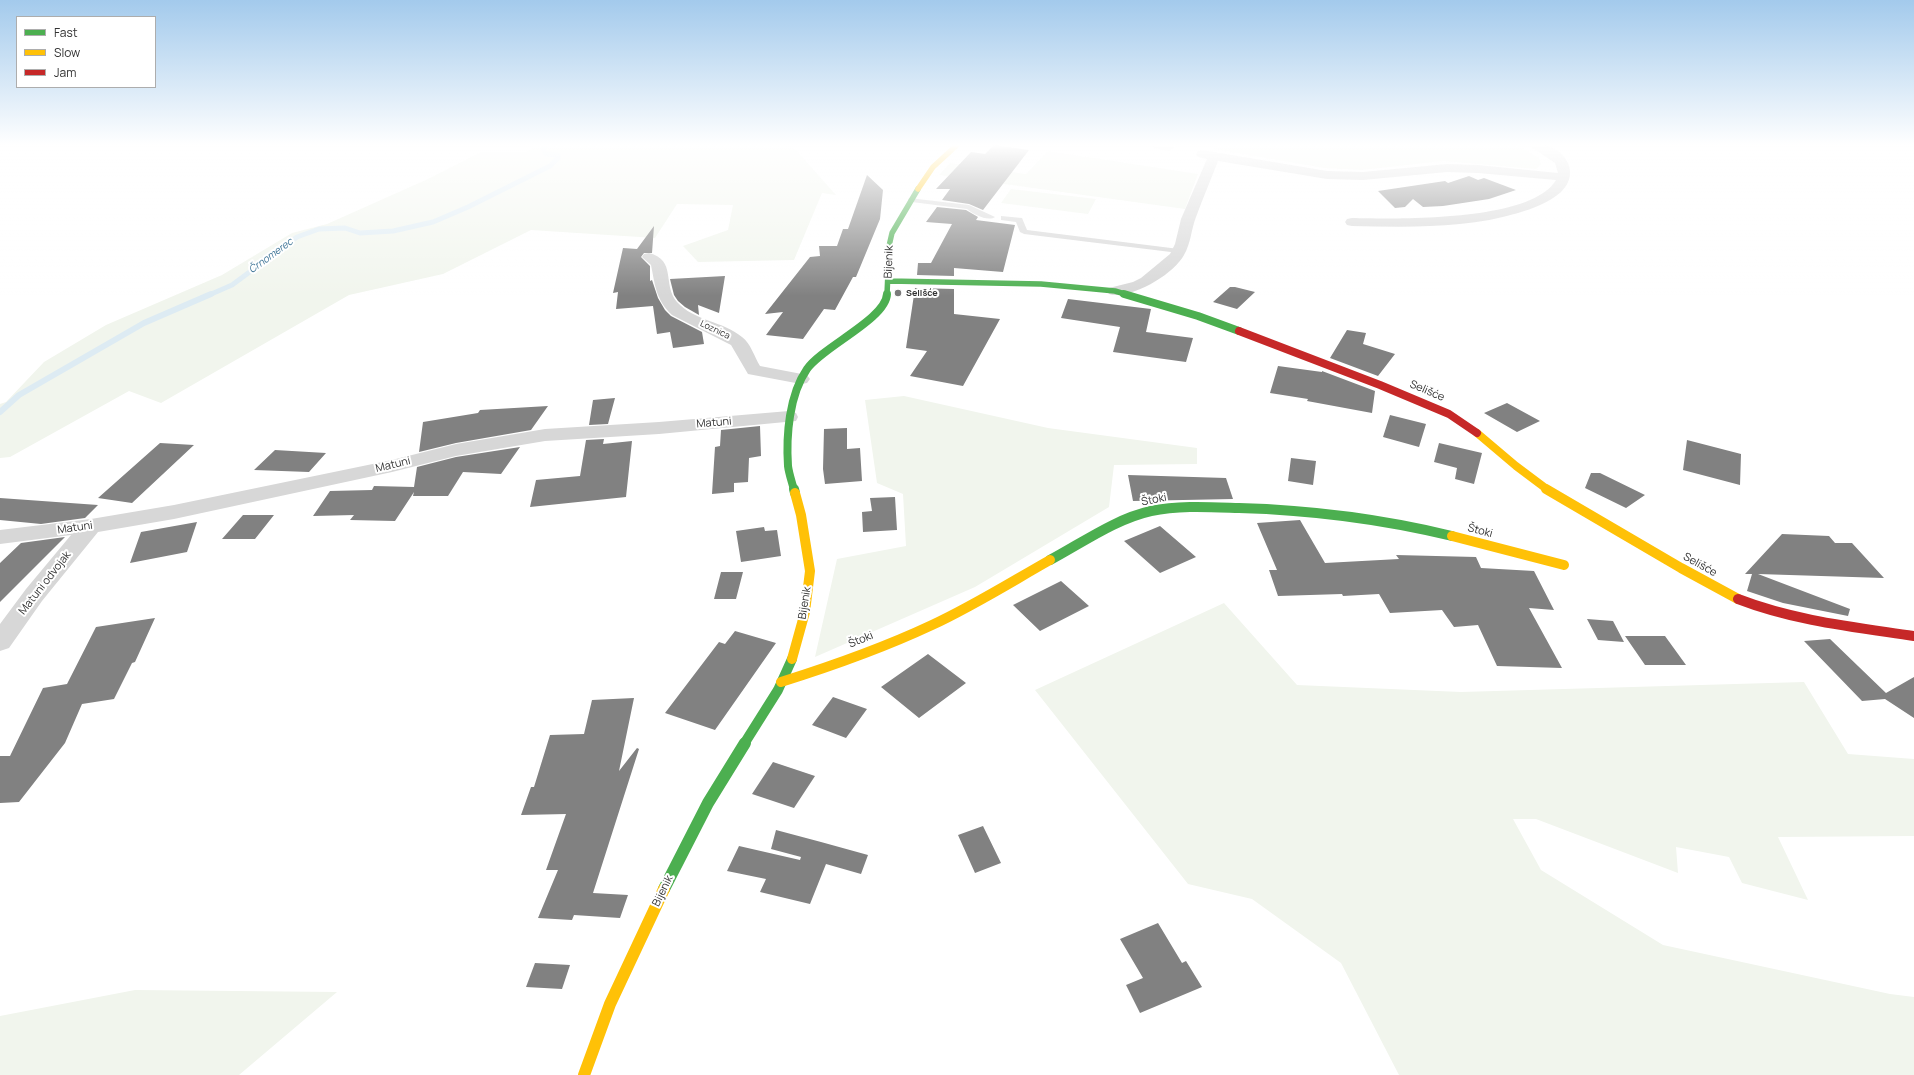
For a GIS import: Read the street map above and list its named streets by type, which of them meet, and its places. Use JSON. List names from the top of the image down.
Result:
{
  "streets": {
    "street": [
      "Bijenik",
      "Loznica",
      "Selišće",
      "Matuni",
      "Štoki",
      "Matuni odvojak"
    ]
  },
  "crossings": [
    ["Bijenik", "Loznica"],
    ["Bijenik", "Selišće"],
    ["Bijenik", "Matuni"],
    ["Bijenik", "Štoki"],
    ["Matuni", "Matuni odvojak"]
  ],
  "water": ["Črnomerec"],
  "places": ["Selišće"],
  "legend": ["Fast", "Slow", "Jam"]
}
